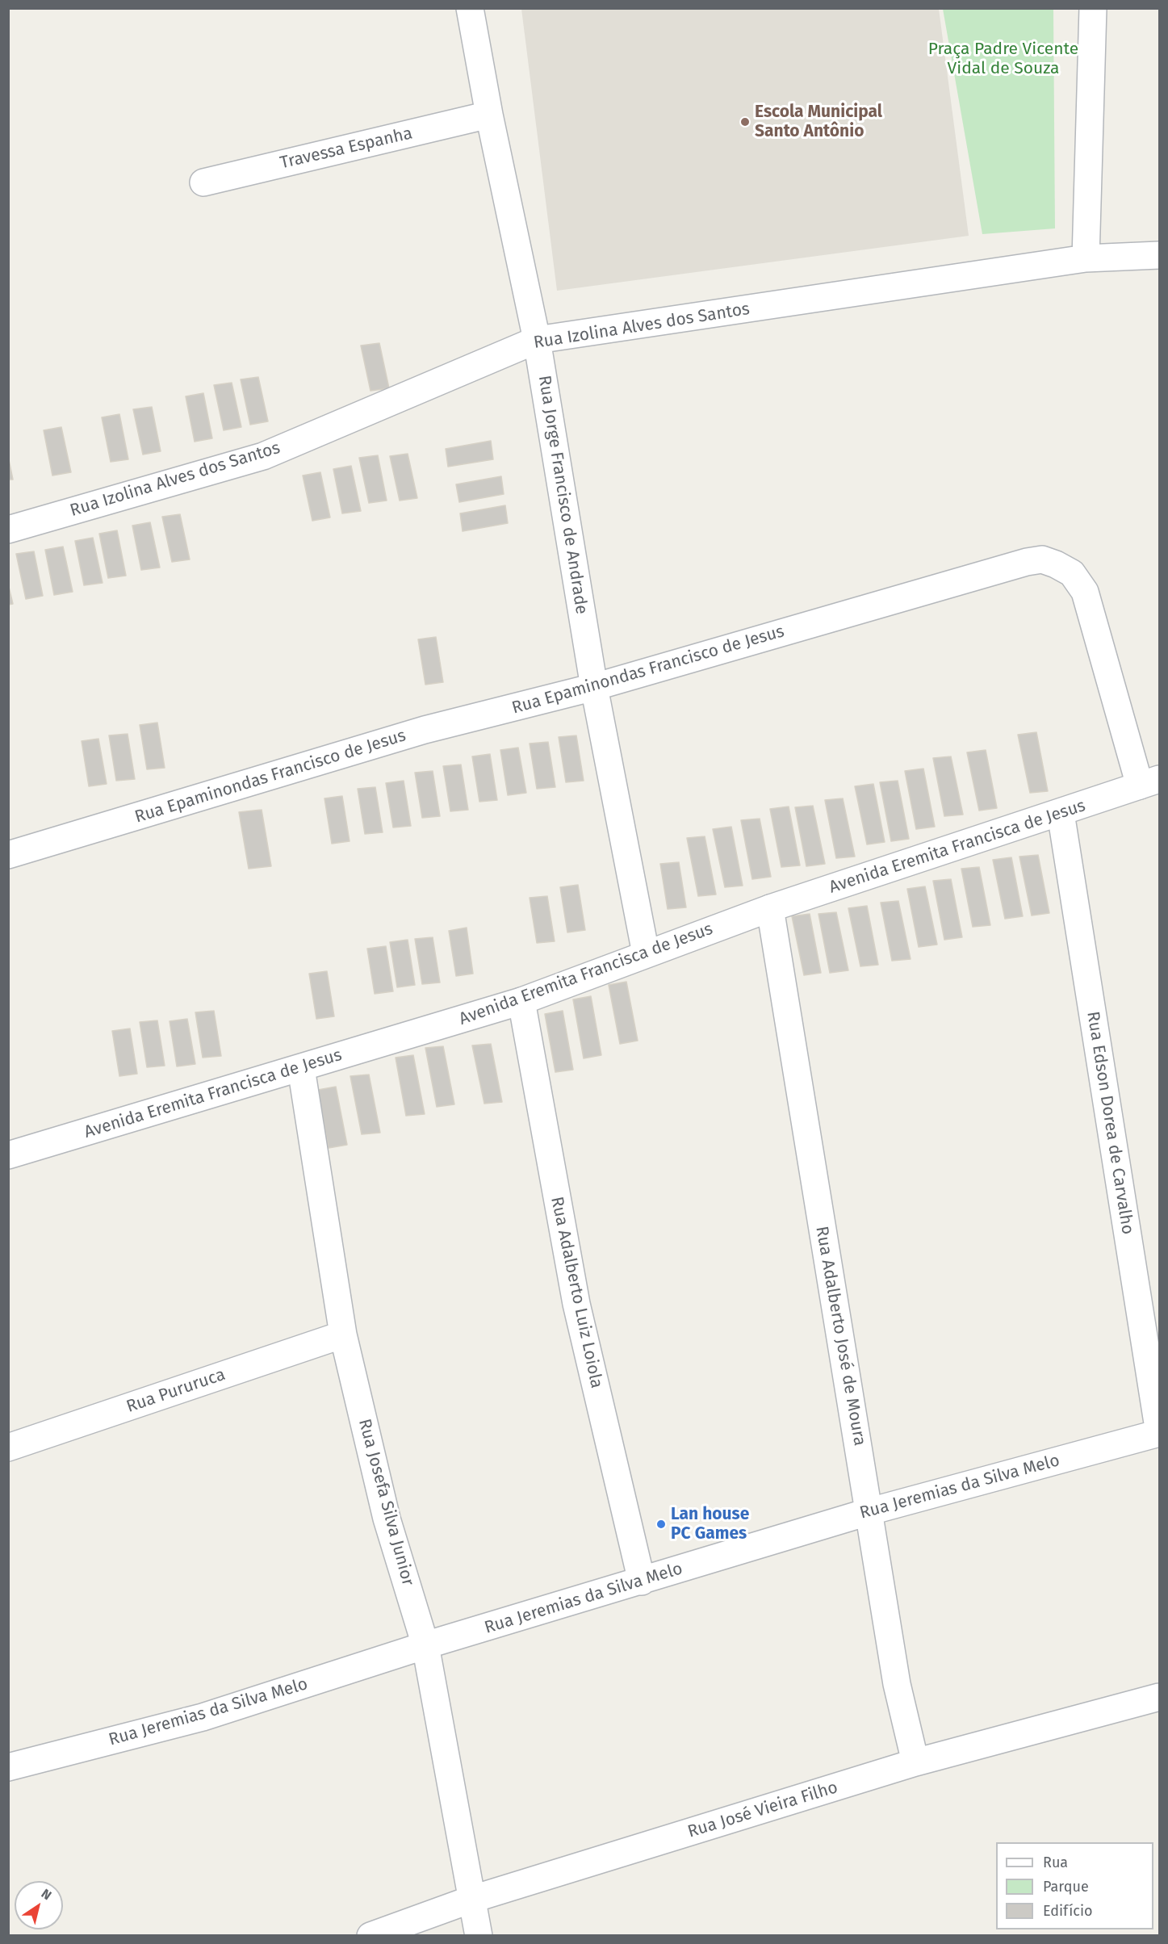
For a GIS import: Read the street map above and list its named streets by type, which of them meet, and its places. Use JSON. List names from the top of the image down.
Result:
{
  "streets": {
    "street": [
      "Travessa Espanha",
      "Rua Izolina Alves dos Santos",
      "Rua Jorge Francisco de Andrade",
      "Rua Epaminondas Francisco de Jesus",
      "Avenida Eremita Francisca de Jesus",
      "Rua Edson Dorea de Carvalho",
      "Rua Adalberto Luiz Loiola",
      "Rua Adalberto José de Moura",
      "Rua Pururuca",
      "Rua Jeremias da Silva Melo",
      "Rua Josefa Silva Junior",
      "Rua José Vieira Filho"
    ]
  },
  "crossings": [
    ["Travessa Espanha", "Rua Jorge Francisco de Andrade"],
    ["Rua Izolina Alves dos Santos", "Rua Jorge Francisco de Andrade"],
    ["Rua Jorge Francisco de Andrade", "Rua Epaminondas Francisco de Jesus"],
    ["Rua Jorge Francisco de Andrade", "Avenida Eremita Francisca de Jesus"],
    ["Rua Epaminondas Francisco de Jesus", "Avenida Eremita Francisca de Jesus"],
    ["Avenida Eremita Francisca de Jesus", "Rua Edson Dorea de Carvalho"],
    ["Avenida Eremita Francisca de Jesus", "Rua Adalberto Luiz Loiola"],
    ["Avenida Eremita Francisca de Jesus", "Rua Adalberto José de Moura"],
    ["Avenida Eremita Francisca de Jesus", "Rua Josefa Silva Junior"],
    ["Rua Edson Dorea de Carvalho", "Rua Jeremias da Silva Melo"],
    ["Rua Adalberto Luiz Loiola", "Rua Jeremias da Silva Melo"],
    ["Rua Adalberto José de Moura", "Rua Jeremias da Silva Melo"],
    ["Rua Adalberto José de Moura", "Rua José Vieira Filho"],
    ["Rua Pururuca", "Rua Josefa Silva Junior"],
    ["Rua Jeremias da Silva Melo", "Rua Josefa Silva Junior"],
    ["Rua Josefa Silva Junior", "Rua José Vieira Filho"]
  ],
  "parks": ["Praça Padre Vicente Vidal de Souza"],
  "places": ["Escola Municipal Santo Antônio", "Lan house PC Games"],
  "legend": ["Rua", "Parque", "Edifício"],
  "north": "top right"
}
